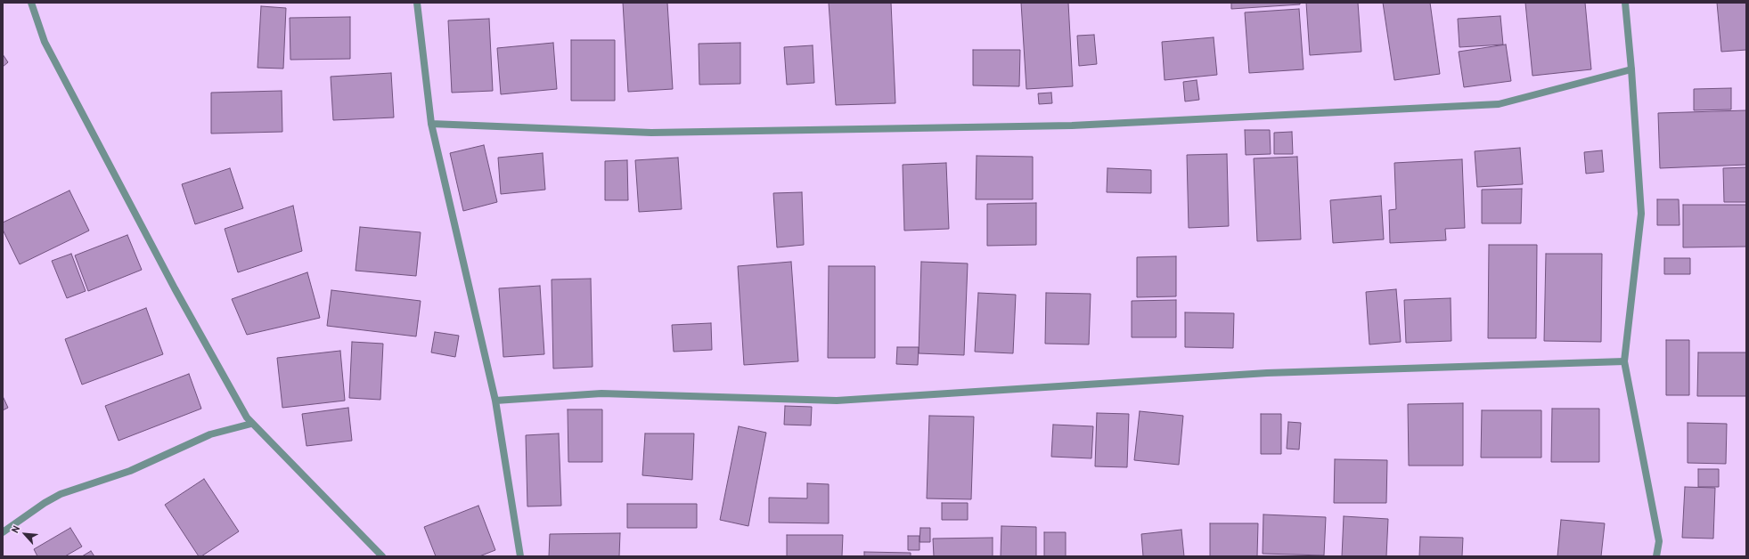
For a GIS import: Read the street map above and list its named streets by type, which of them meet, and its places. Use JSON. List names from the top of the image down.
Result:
{
  "north": "top left"
}
